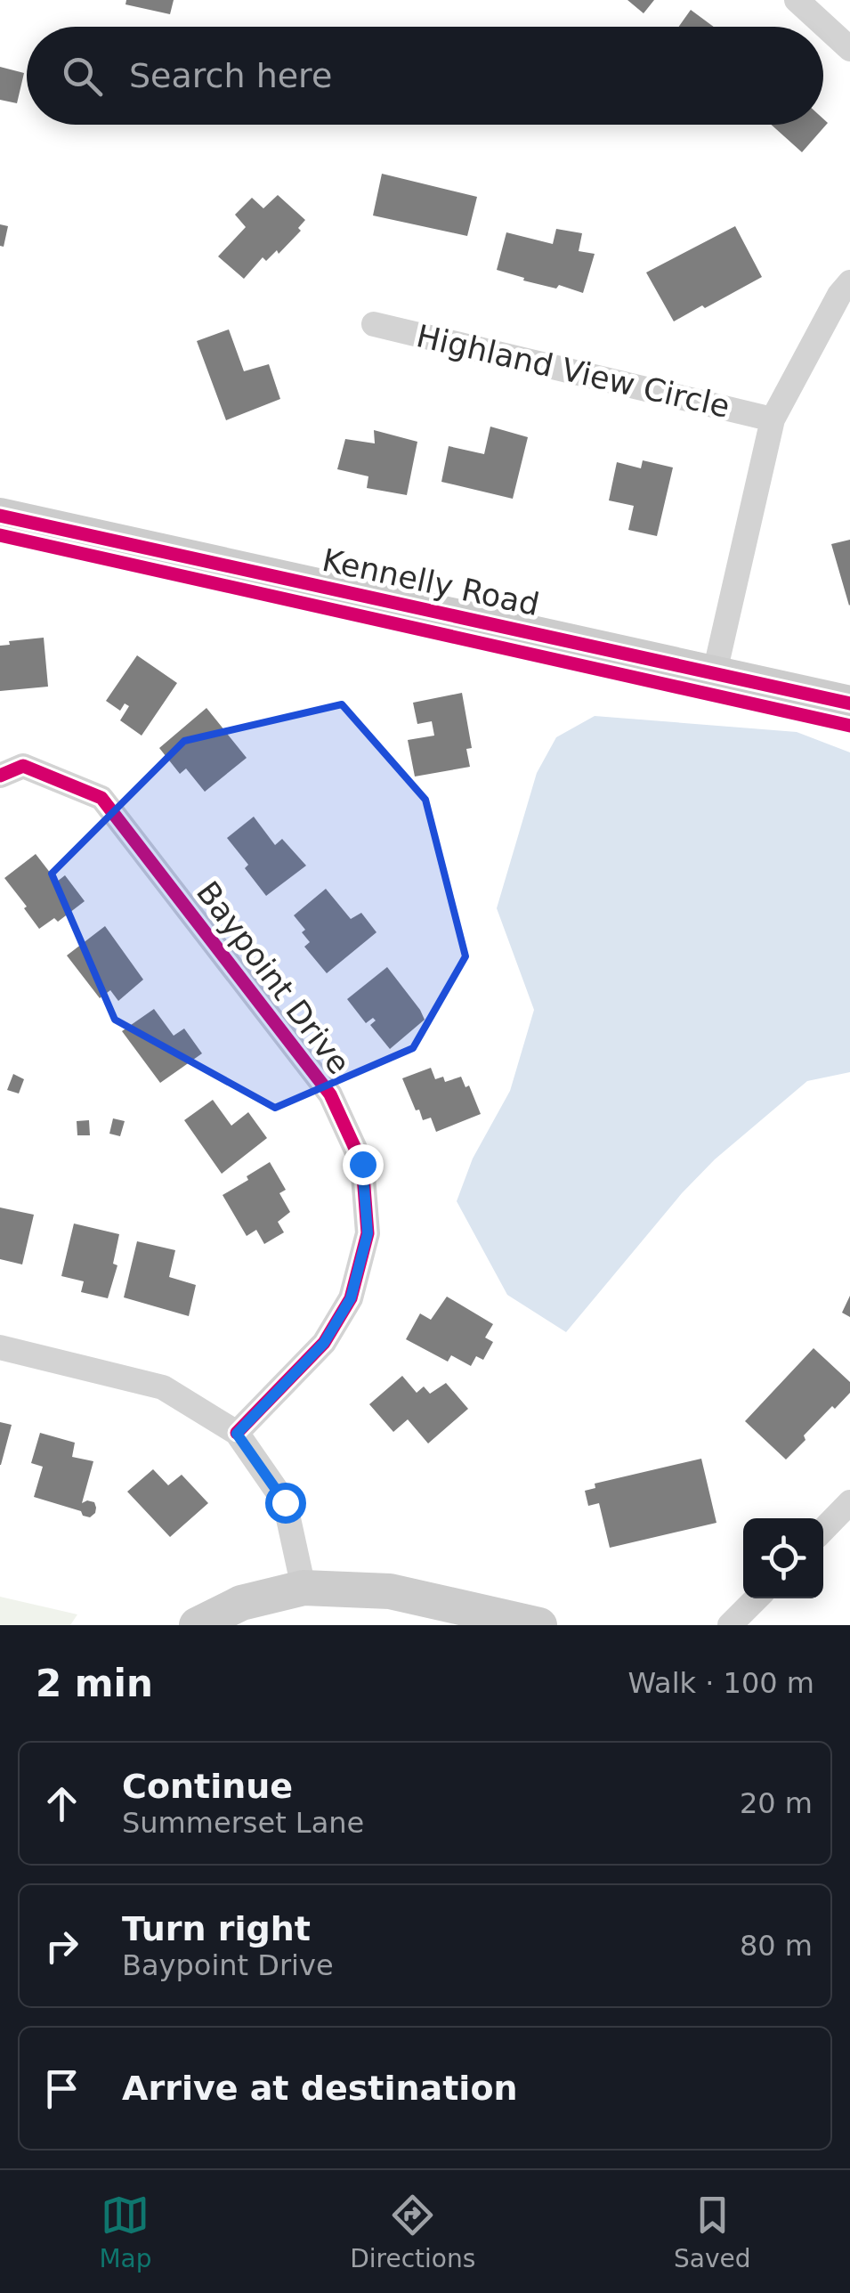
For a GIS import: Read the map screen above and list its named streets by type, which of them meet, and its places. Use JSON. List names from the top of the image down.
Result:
{
  "streets": {
    "street": ["Highland View Circle", "Kennelly Road", "Baypoint Drive"]
  },
  "page": {
    "search": "Search here",
    "heading": ["2 min", "Walk · 100 m"],
    "list": [
      ["Continue", "Summerset Lane", "20 m"],
      ["Turn right", "Baypoint Drive", "80 m"],
      "Arrive at destination"
    ],
    "nav": ["Map", "Directions", "Saved"]
  }
}
